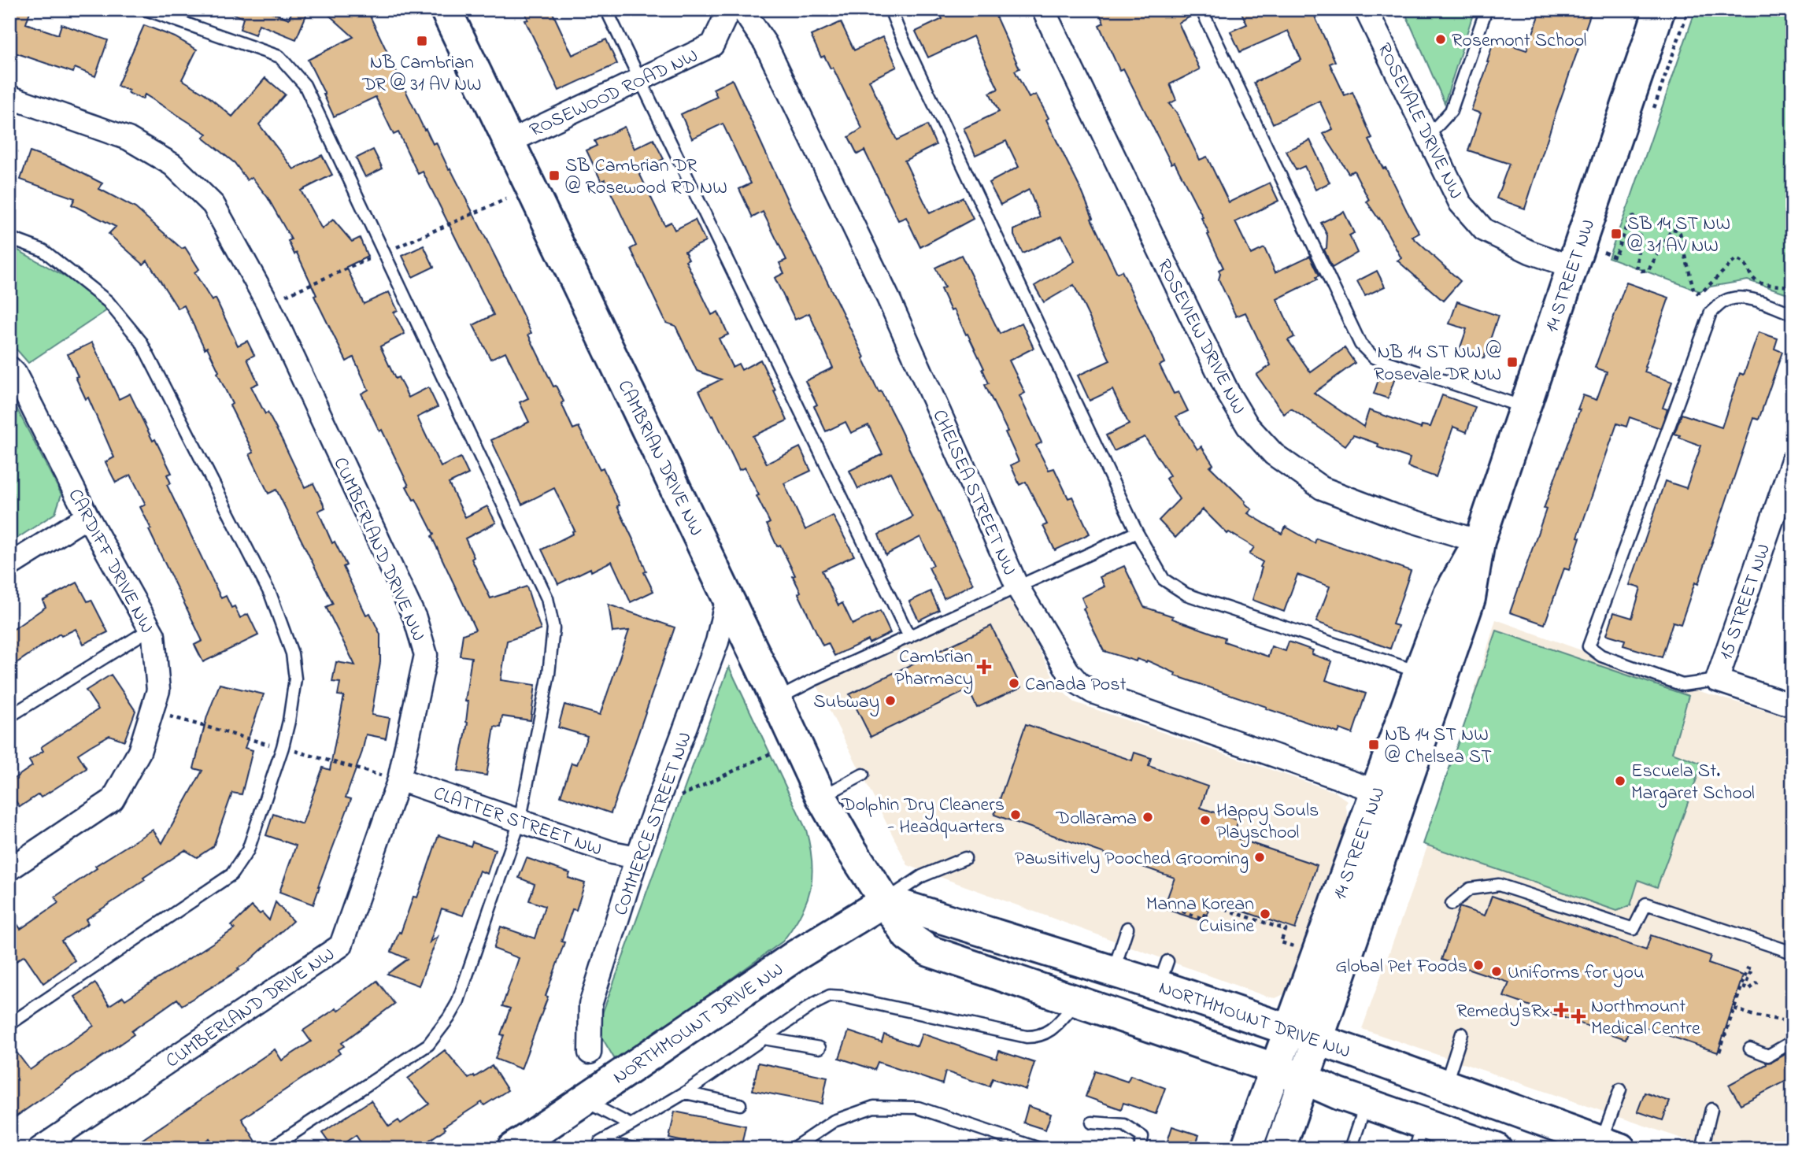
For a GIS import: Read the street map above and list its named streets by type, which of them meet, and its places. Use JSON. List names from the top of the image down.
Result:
{
  "streets": {
    "street": [
      "ROSEWOOD ROAD NW",
      "ROSEVALE DRIVE NW",
      "14 STREET NW",
      "ROSEVIEW DRIVE NW",
      "CAMBRIAN DRIVE NW",
      "CHELSEA STREET NW",
      "CUMBERLAND DRIVE NW",
      "CARDIFF DRIVE NW",
      "15 STREET NW",
      "CLATTER STREET NW",
      "COMMERCE STREET NW",
      "NORTHMOUNT DRIVE NW"
    ]
  },
  "crossings": [
    ["ROSEWOOD ROAD NW", "CAMBRIAN DRIVE NW"],
    ["ROSEVALE DRIVE NW", "14 STREET NW"],
    ["14 STREET NW", "ROSEVIEW DRIVE NW"],
    ["14 STREET NW", "CHELSEA STREET NW"],
    ["14 STREET NW", "NORTHMOUNT DRIVE NW"],
    ["CAMBRIAN DRIVE NW", "COMMERCE STREET NW"],
    ["CAMBRIAN DRIVE NW", "NORTHMOUNT DRIVE NW"],
    ["CUMBERLAND DRIVE NW", "CLATTER STREET NW"],
    ["CLATTER STREET NW", "COMMERCE STREET NW"]
  ],
  "places": {
    "other": [
      "Rosemont School",
      "Canada Post",
      "Subway",
      "Escuela St. Margaret School",
      "Dolphin Dry Cleaners - Headquarters",
      "Dollarama",
      "Happy Souls Playschool",
      "Pawsitively Pooched Grooming",
      "Manna Korean Cuisine",
      "Global Pet Foods",
      "Uniforms for you"
    ],
    "transit": [
      "NB Cambrian DR @ 31 AV NW",
      "SB Cambrian DR @ Rosewood RD NW",
      "SB 14 ST NW @ 31 AV NW",
      "NB 14 ST NW @ Rosevale DR NW",
      "NB 14 ST NW @ Chelsea ST"
    ],
    "health": ["Cambrian Pharmacy", "Remedy'sRx", "Northmount Medical Centre"]
  }
}
